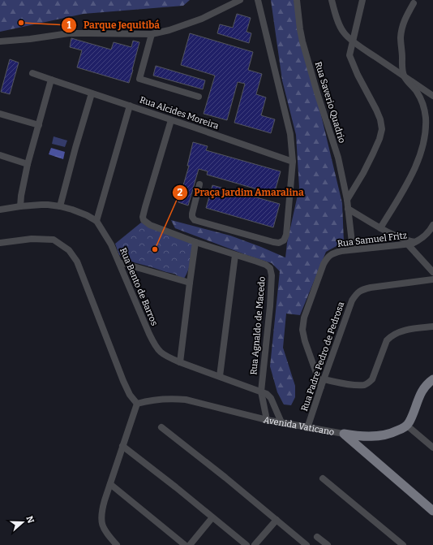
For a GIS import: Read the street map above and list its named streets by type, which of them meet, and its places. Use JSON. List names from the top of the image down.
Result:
{
  "streets": {
    "main road": ["Avenida Vaticano"],
    "street": [
      "Rua Saverio Quadrio",
      "Rua Alcides Moreira",
      "Rua Samuel Fritz",
      "Rua Bento de Barros",
      "Rua Agnaldo de Macedo",
      "Rua Padre Pedro de Pedrosa"
    ]
  },
  "crossings": [
    ["Rua Saverio Quadrio", "Rua Samuel Fritz"],
    ["Rua Alcides Moreira", "Rua Agnaldo de Macedo"],
    ["Rua Samuel Fritz", "Rua Padre Pedro de Pedrosa"],
    ["Rua Bento de Barros", "Rua Agnaldo de Macedo"],
    ["Rua Bento de Barros", "Avenida Vaticano"],
    ["Rua Padre Pedro de Pedrosa", "Avenida Vaticano"]
  ],
  "places": ["Parque Jequitibá", "Praça Jardim Amaralina"],
  "north": "right"
}
